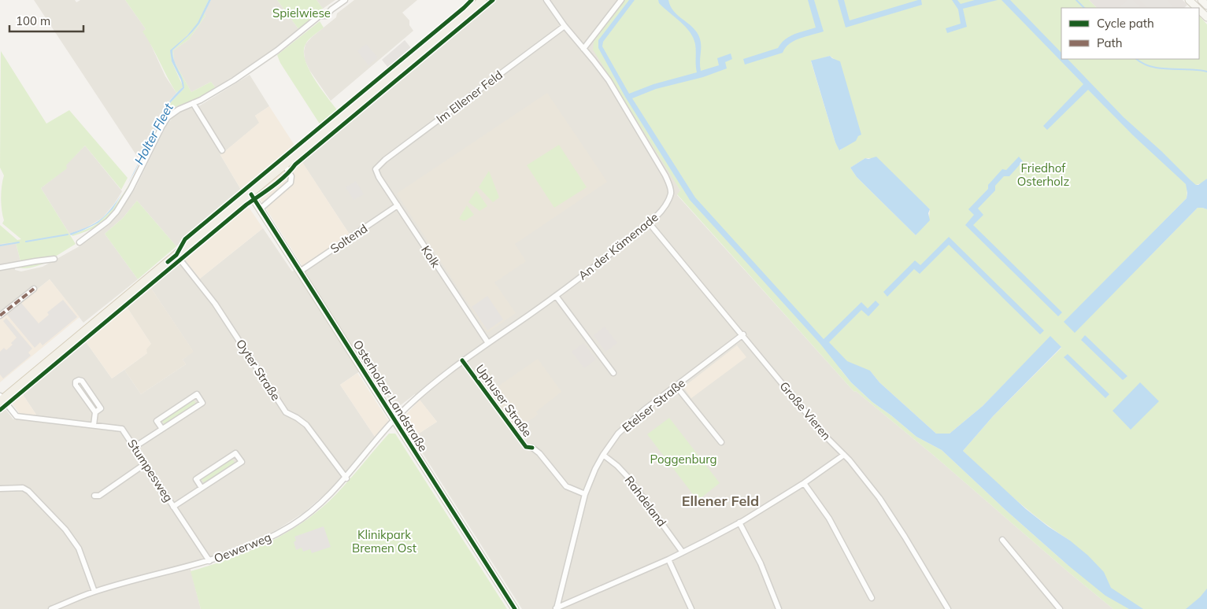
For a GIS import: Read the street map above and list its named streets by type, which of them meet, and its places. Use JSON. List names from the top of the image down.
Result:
{
  "streets": {
    "main road": ["Osterholzer Landstraße"],
    "street": [
      "Im Ellener Feld",
      "Soltend",
      "An der Kämenade",
      "Kolk",
      "Oyter Straße",
      "Uphuser Straße",
      "Etelser Straße",
      "Große Vieren",
      "Stumpesweg",
      "Rahdeland",
      "Oewerweg"
    ]
  },
  "crossings": [
    ["Im Ellener Feld", "An der Kämenade"],
    ["Im Ellener Feld", "Kolk"],
    ["Soltend", "Kolk"],
    ["Soltend", "Osterholzer Landstraße"],
    ["An der Kämenade", "Kolk"],
    ["An der Kämenade", "Osterholzer Landstraße"],
    ["An der Kämenade", "Große Vieren"],
    ["An der Kämenade", "Oewerweg"],
    ["Oyter Straße", "Oewerweg"],
    ["Osterholzer Landstraße", "Oewerweg"],
    ["Uphuser Straße", "Etelser Straße"],
    ["Etelser Straße", "Große Vieren"],
    ["Etelser Straße", "Rahdeland"],
    ["Stumpesweg", "Oewerweg"]
  ],
  "districts": ["Ellener Feld"],
  "water": ["Holter Fleet"],
  "parks": [
    "Spielwiese",
    "Friedhof Osterholz",
    "Poggenburg",
    "Klinikpark Bremen Ost"
  ],
  "legend": ["Cycle path", "Path"],
  "scale_bar": "100 m"
}
